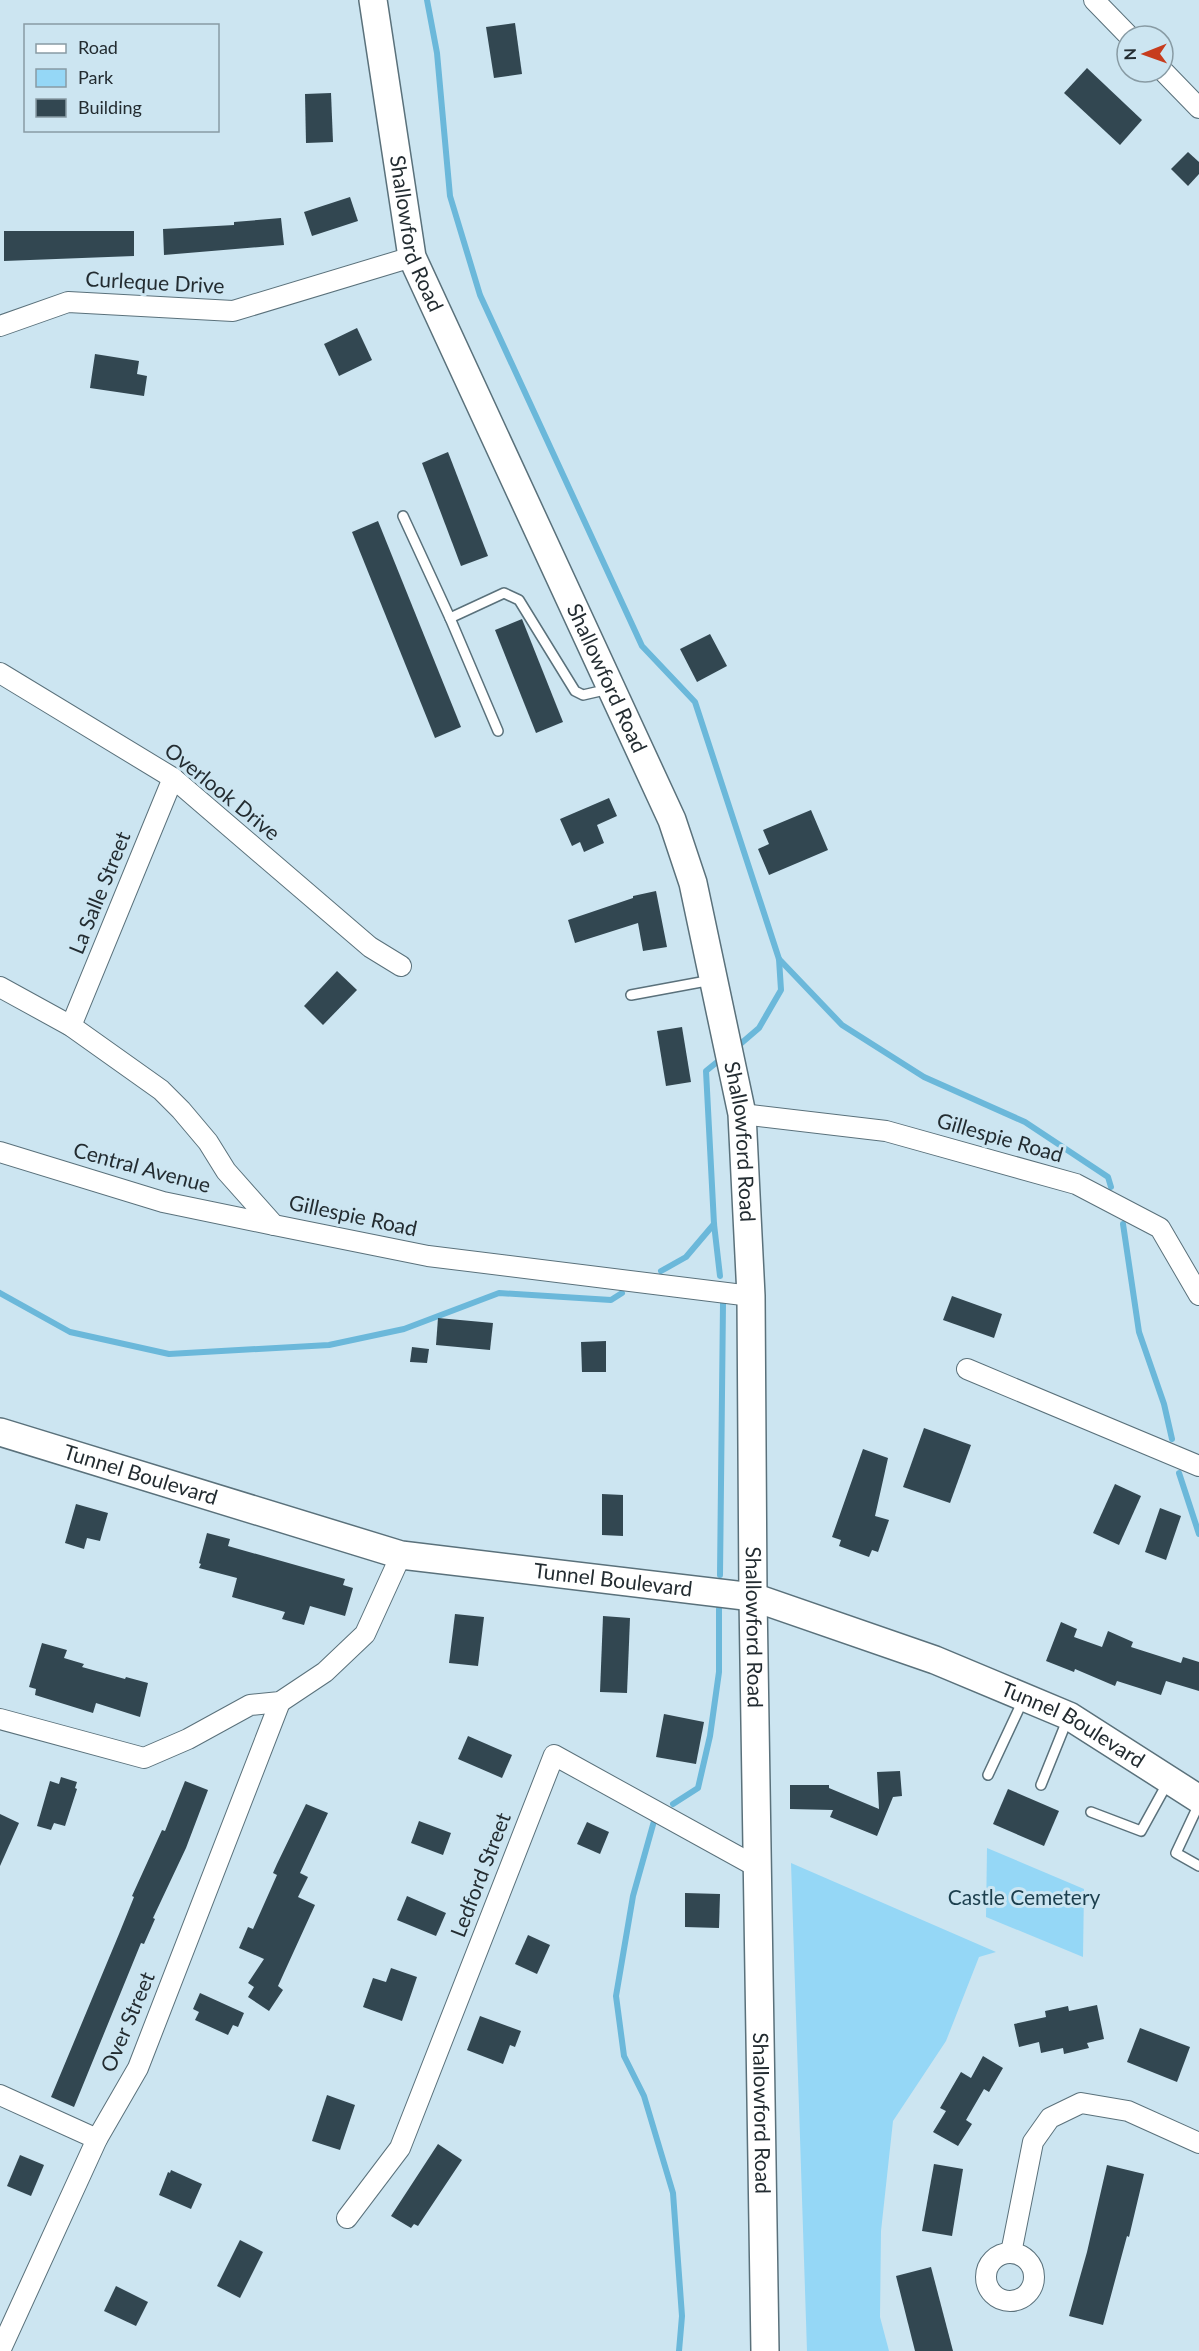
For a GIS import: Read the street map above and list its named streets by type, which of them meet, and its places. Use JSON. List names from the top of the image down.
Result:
{
  "streets": {
    "street": [
      "Shallowford Road",
      "Curleque Drive",
      "Overlook Drive",
      "La Salle Street",
      "Gillespie Road",
      "Central Avenue",
      "Tunnel Boulevard",
      "Ledford Street",
      "Over Street"
    ]
  },
  "crossings": [
    ["Shallowford Road", "Curleque Drive"],
    ["Shallowford Road", "Gillespie Road"],
    ["Shallowford Road", "Tunnel Boulevard"],
    ["Shallowford Road", "Ledford Street"],
    ["Overlook Drive", "La Salle Street"],
    ["La Salle Street", "Gillespie Road"],
    ["Gillespie Road", "Central Avenue"]
  ],
  "parks": ["Castle Cemetery"],
  "legend": ["Road", "Park", "Building"],
  "north": "left"
}
